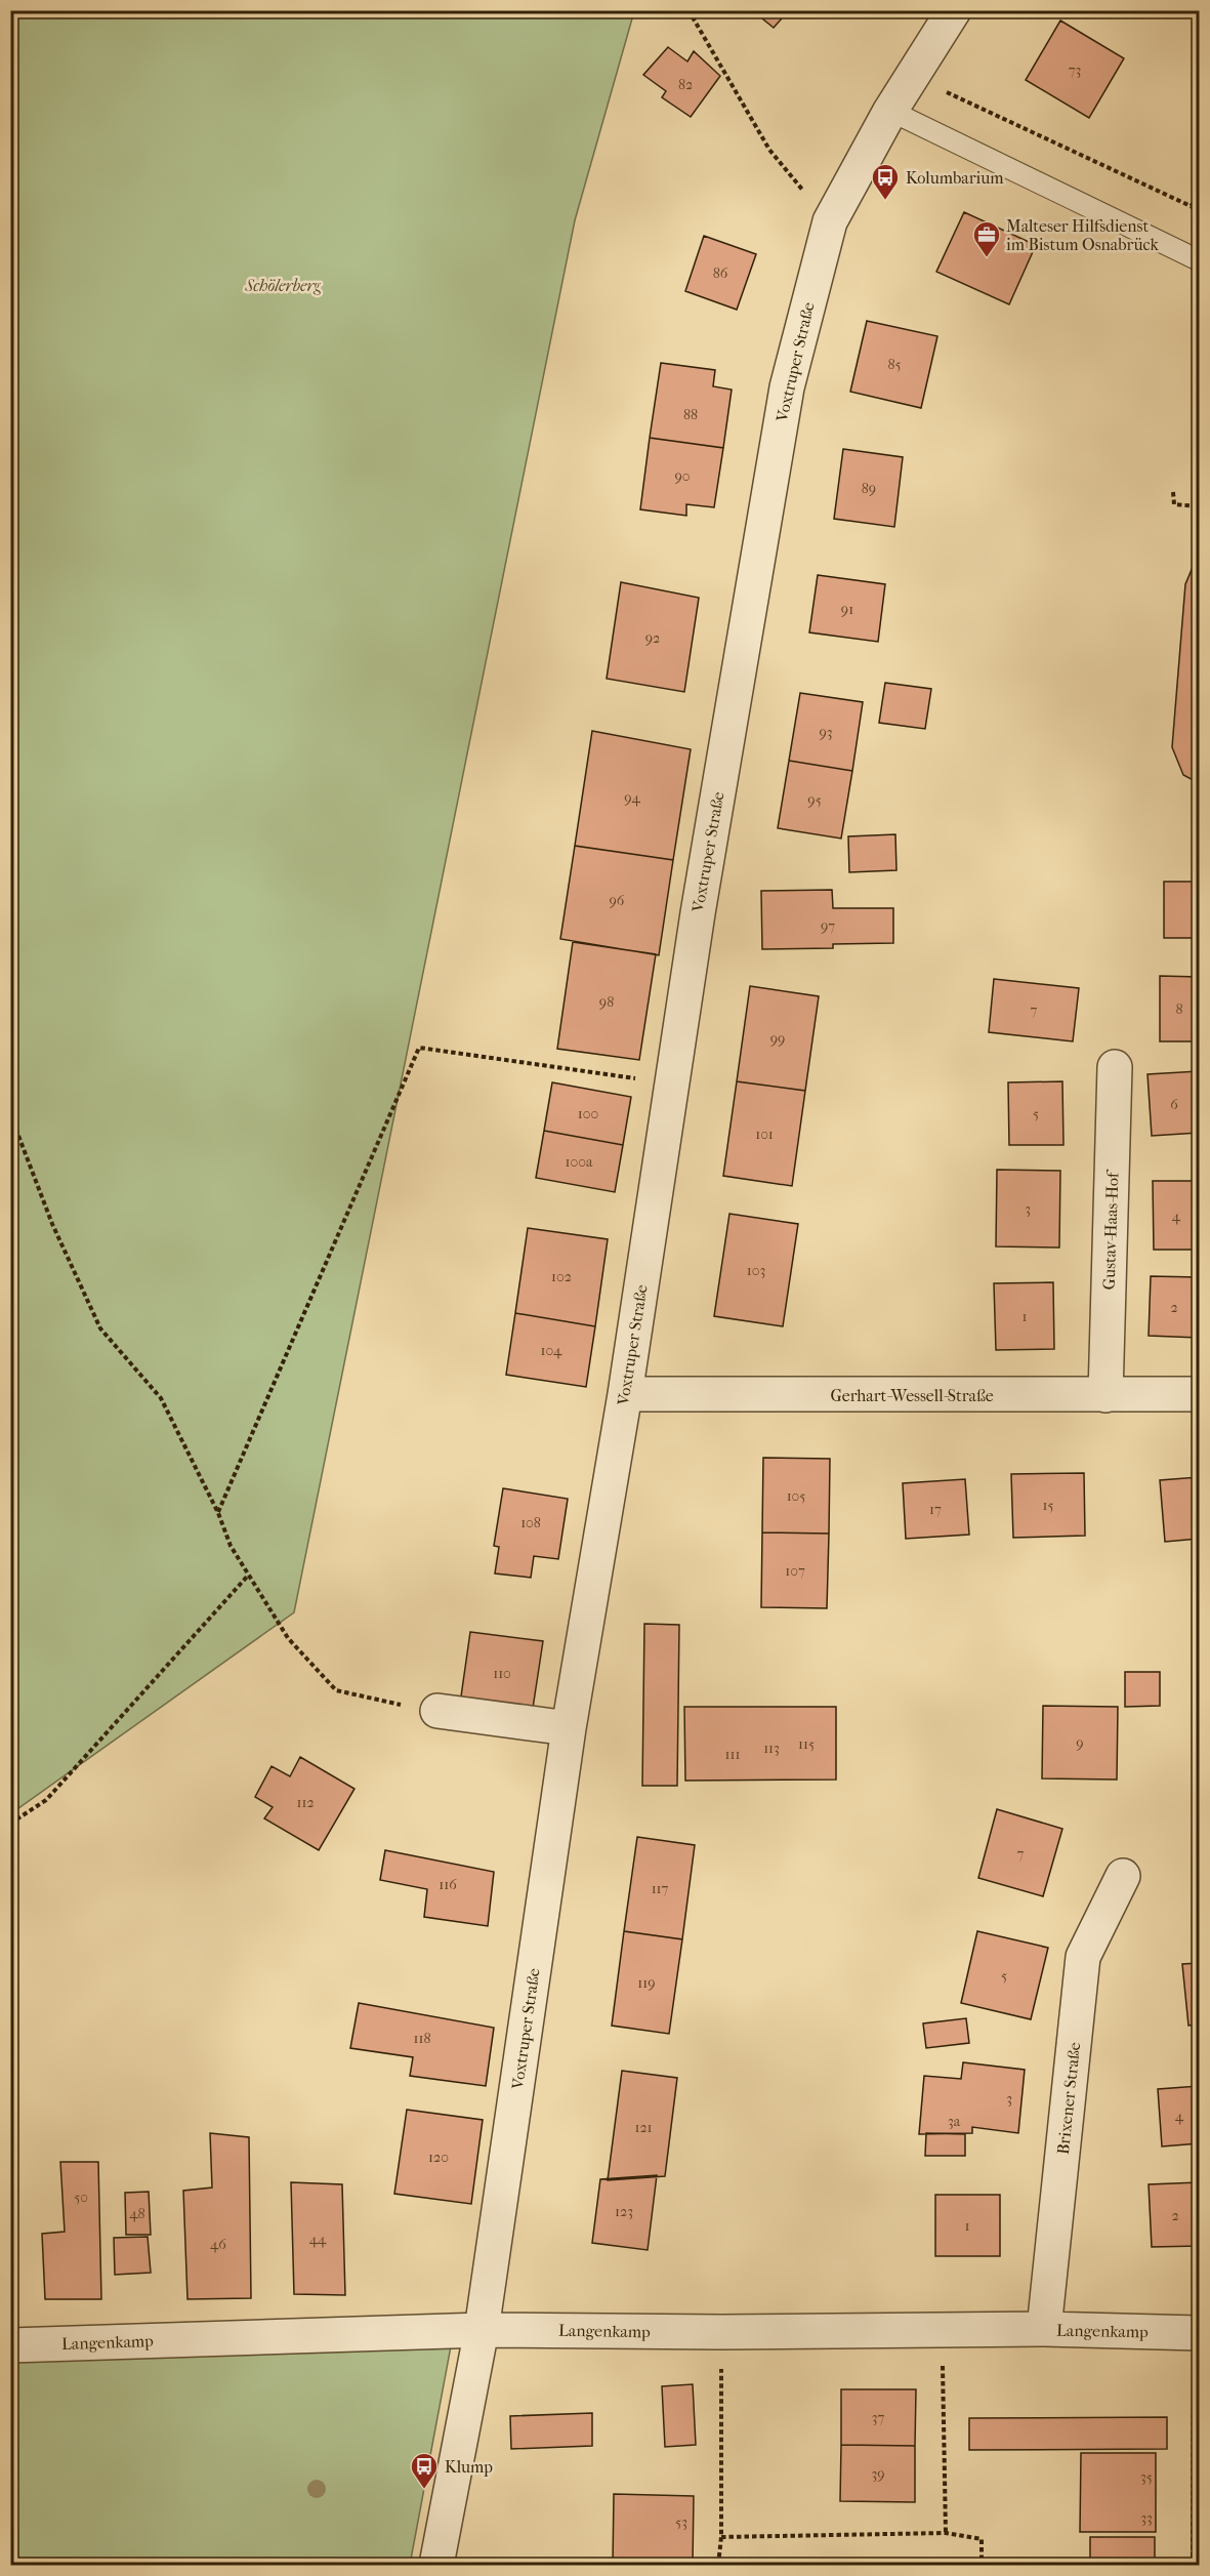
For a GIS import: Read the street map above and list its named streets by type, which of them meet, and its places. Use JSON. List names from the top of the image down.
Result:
{
  "streets": {
    "street": [
      "Voxtruper Straße",
      "Gustav-Haas-Hof",
      "Gerhart-Wessell-Straße",
      "Brixener Straße",
      "Langenkamp"
    ]
  },
  "crossings": [
    ["Voxtruper Straße", "Gerhart-Wessell-Straße"],
    ["Voxtruper Straße", "Langenkamp"],
    ["Gustav-Haas-Hof", "Gerhart-Wessell-Straße"],
    ["Brixener Straße", "Langenkamp"]
  ],
  "parks": ["Schölerberg"],
  "places": {
    "bus stop": ["Kolumbarium", "Klump"],
    "office": ["Malteser Hilfsdienst im Bistum Osnabrück"]
  },
  "house_numbers": [
    "73",
    "82",
    "86",
    "85",
    "88",
    "90",
    "89",
    "91",
    "92",
    "93",
    "94",
    "95",
    "96",
    "97",
    "98",
    "8",
    "7",
    "99",
    "6",
    "100",
    "5",
    "101",
    "100a",
    "3",
    "4",
    "103",
    "102",
    "2",
    "1",
    "104",
    "105",
    "15",
    "17",
    "108",
    "107",
    "110",
    "9",
    "115",
    "113",
    "111",
    "112",
    "7",
    "116",
    "117",
    "5",
    "119",
    "118",
    "3",
    "4",
    "3a",
    "121",
    "120",
    "50",
    "123",
    "48",
    "2",
    "1",
    "44",
    "46",
    "37",
    "39",
    "35",
    "33",
    "53"
  ]
}
